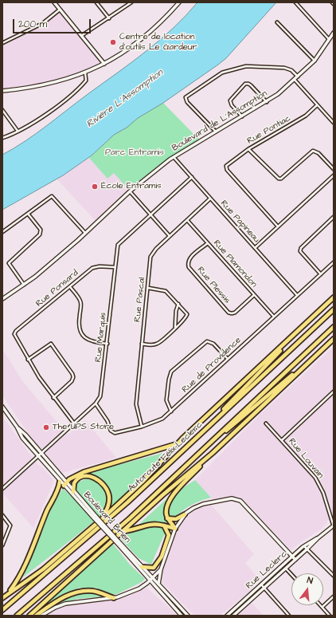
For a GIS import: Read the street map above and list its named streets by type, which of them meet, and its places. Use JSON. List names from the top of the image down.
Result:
{
  "streets": {
    "highway": ["Autoroute Félix-Leclerc"],
    "street": [
      "Boulevard de L'Assomption",
      "Rue Pontiac",
      "Rue Papineau",
      "Rue Plamondon",
      "Rue Plessis",
      "Rue Ponsard",
      "Rue Pascal",
      "Rue Marquis",
      "Rue de Providence",
      "Rue Louvain",
      "Boulevard Brien",
      "Rue Leclerc"
    ]
  },
  "crossings": [
    ["Boulevard de L'Assomption", "Rue Papineau"],
    ["Rue Papineau", "Rue Pascal"],
    ["Rue Papineau", "Rue Marquis"],
    ["Rue Papineau", "Rue de Providence"],
    ["Rue Plamondon", "Rue Plessis"],
    ["Rue Plamondon", "Rue Pascal"],
    ["Rue Plamondon", "Rue de Providence"],
    ["Rue Ponsard", "Rue Marquis"],
    ["Rue Pascal", "Rue de Providence"],
    ["Rue Marquis", "Rue de Providence"],
    ["Rue Marquis", "Boulevard Brien"],
    ["Rue Louvain", "Rue Leclerc"]
  ],
  "water": ["Rivière L'Assomption"],
  "parks": ["Parc Entramis"],
  "places": ["Centre de location d'outils Le Gardeur", "École Entramis", "The UPS Store"],
  "scale_bar": "200 m",
  "north": "top"
}
